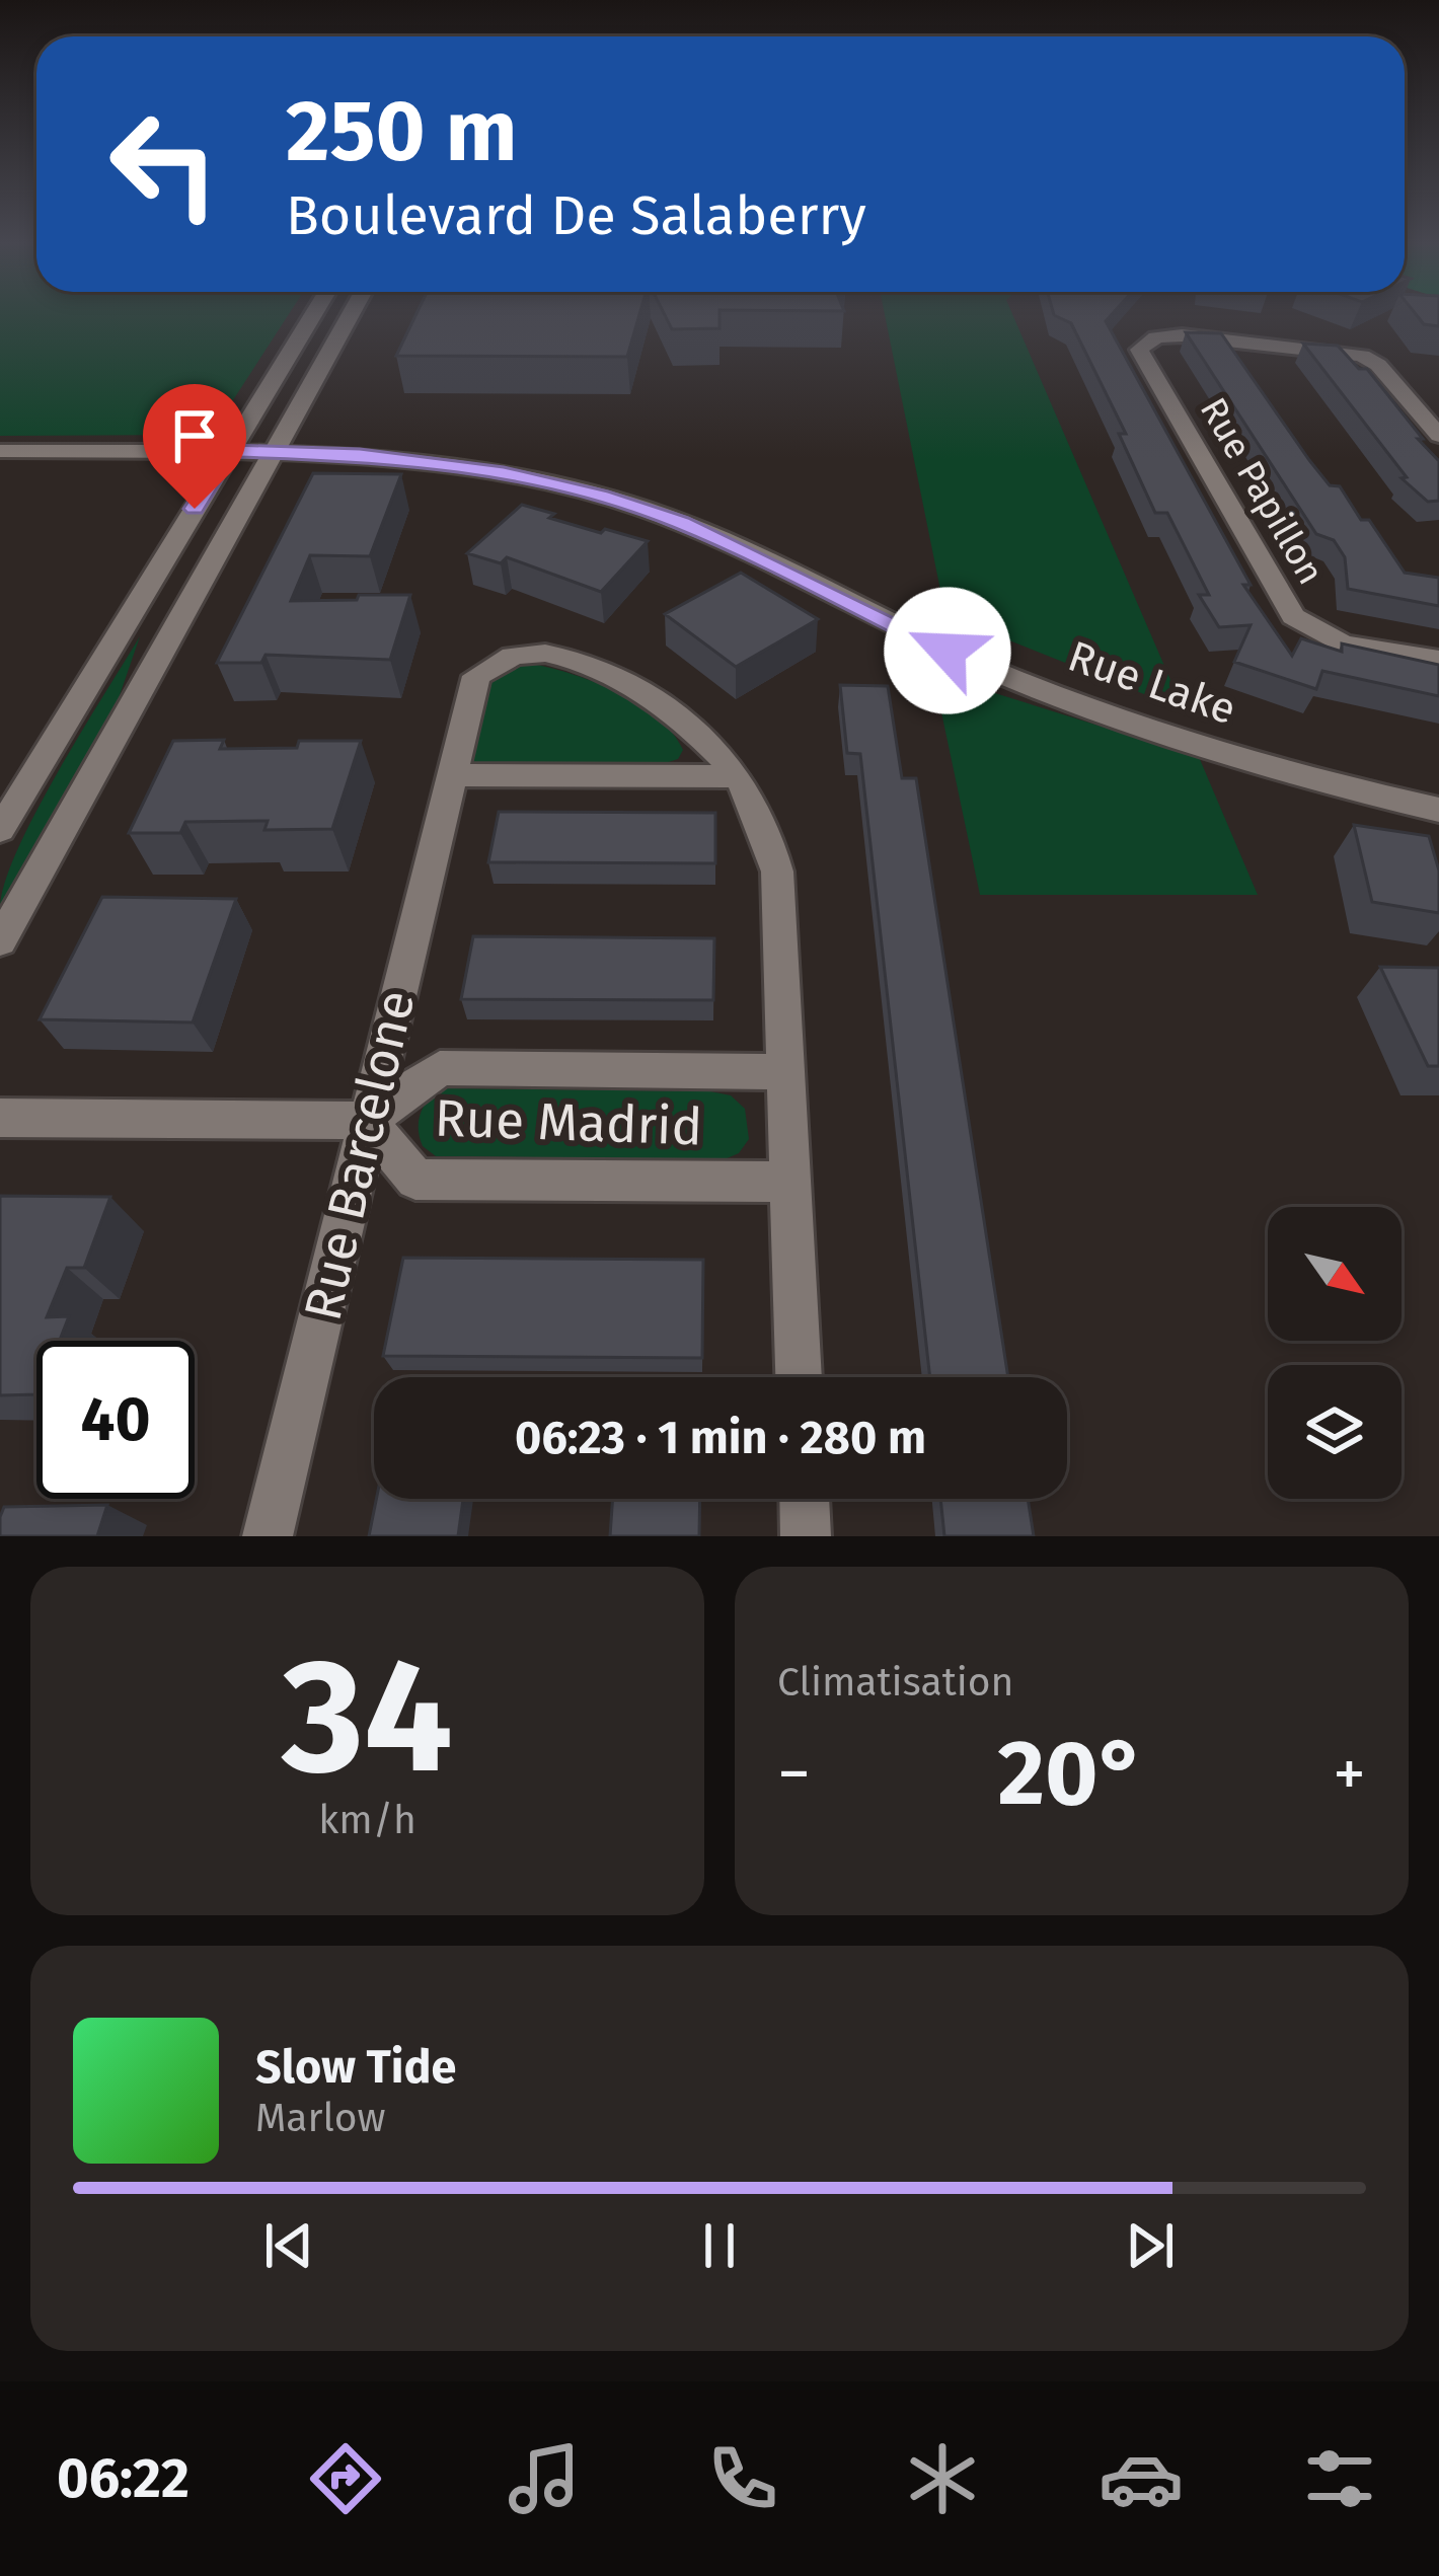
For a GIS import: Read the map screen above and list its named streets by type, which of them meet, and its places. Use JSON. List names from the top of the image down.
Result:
{
  "streets": {
    "street": [
      "Rue Papillon",
      "Rue Lake",
      "Rue Madrid",
      "Rue Barcelone"
    ]
  },
  "crossings": [
    ["Rue Madrid", "Rue Barcelone"]
  ],
  "north": "bottom right",
  "page": {
    "turn": ["250 m", "Boulevard De Salaberry"],
    "limit": "40",
    "trip": "06:23 · 1 min · 280 m",
    "tile": [
      ["34", "km/h"],
      "Climatisation"
    ],
    "heat": ["−", "20°", "+"],
    "song": ["Slow Tide", "Marlow"],
    "tabs": "06:22"
  }
}
